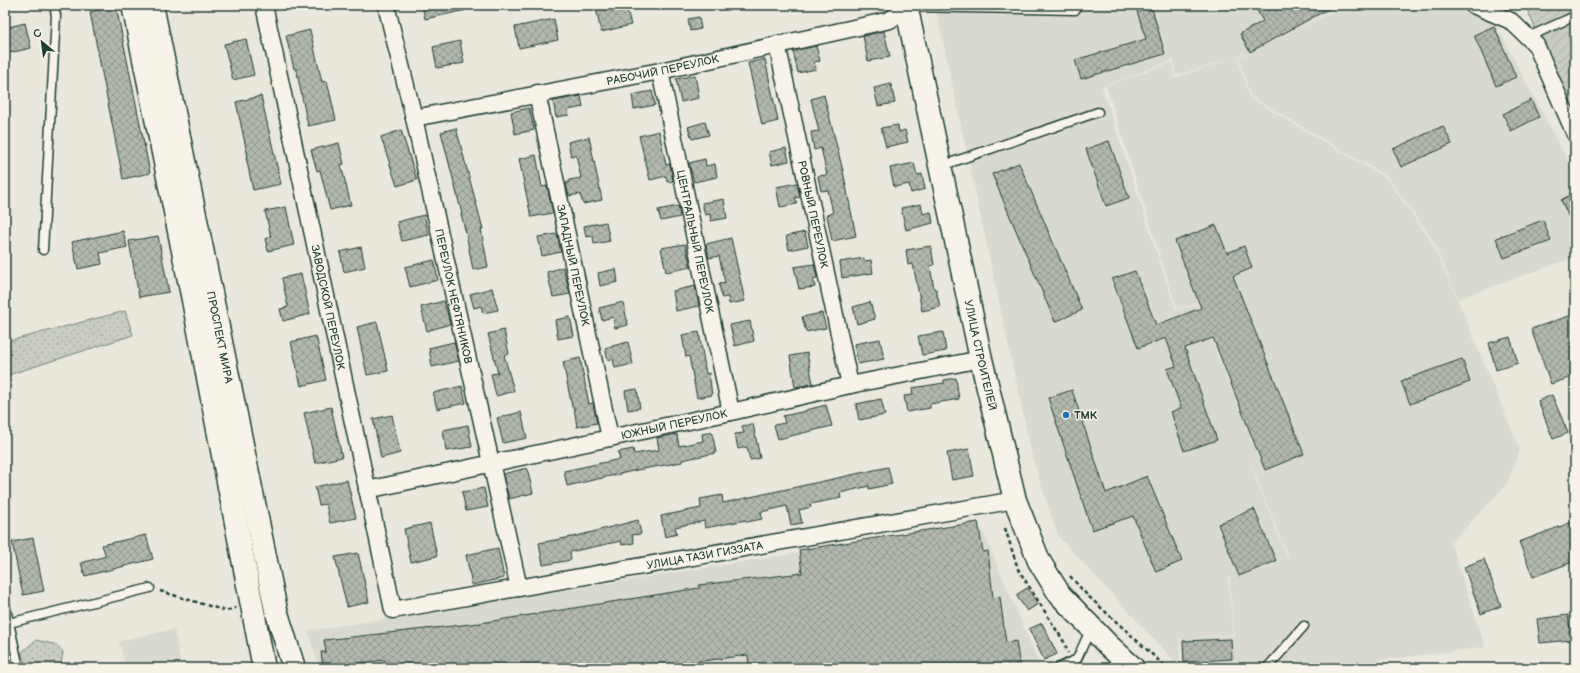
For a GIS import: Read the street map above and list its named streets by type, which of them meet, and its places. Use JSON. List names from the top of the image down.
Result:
{
  "streets": {
    "main road": ["ПРОСПЕКТ МИРА", "УЛИЦА СТРОИТЕЛЕЙ"],
    "street": [
      "РАБОЧИЙ ПЕРЕУЛОК",
      "РОВНЫЙ ПЕРЕУЛОК",
      "ЦЕНТРАЛЬНЫЙ ПЕРЕУЛОК",
      "ЗАПАДНЫЙ ПЕРЕУЛОК",
      "ПЕРЕУЛОК НЕФТЯНИКОВ",
      "ЗАВОДСКОЙ ПЕРЕУЛОК",
      "ЮЖНЫЙ ПЕРЕУЛОК",
      "УЛИЦА ТАЗИ ГИЗЗАТА"
    ]
  },
  "crossings": [
    ["РАБОЧИЙ ПЕРЕУЛОК", "РОВНЫЙ ПЕРЕУЛОК"],
    ["РАБОЧИЙ ПЕРЕУЛОК", "ЦЕНТРАЛЬНЫЙ ПЕРЕУЛОК"],
    ["РАБОЧИЙ ПЕРЕУЛОК", "ЗАПАДНЫЙ ПЕРЕУЛОК"],
    ["РАБОЧИЙ ПЕРЕУЛОК", "ПЕРЕУЛОК НЕФТЯНИКОВ"],
    ["РАБОЧИЙ ПЕРЕУЛОК", "УЛИЦА СТРОИТЕЛЕЙ"],
    ["РОВНЫЙ ПЕРЕУЛОК", "ЮЖНЫЙ ПЕРЕУЛОК"],
    ["ЦЕНТРАЛЬНЫЙ ПЕРЕУЛОК", "ЮЖНЫЙ ПЕРЕУЛОК"],
    ["ЗАПАДНЫЙ ПЕРЕУЛОК", "ЮЖНЫЙ ПЕРЕУЛОК"],
    ["ПЕРЕУЛОК НЕФТЯНИКОВ", "ЮЖНЫЙ ПЕРЕУЛОК"],
    ["ПЕРЕУЛОК НЕФТЯНИКОВ", "УЛИЦА ТАЗИ ГИЗЗАТА"],
    ["ЗАВОДСКОЙ ПЕРЕУЛОК", "ЮЖНЫЙ ПЕРЕУЛОК"],
    ["ЗАВОДСКОЙ ПЕРЕУЛОК", "УЛИЦА ТАЗИ ГИЗЗАТА"],
    ["УЛИЦА СТРОИТЕЛЕЙ", "ЮЖНЫЙ ПЕРЕУЛОК"],
    ["УЛИЦА СТРОИТЕЛЕЙ", "УЛИЦА ТАЗИ ГИЗЗАТА"]
  ],
  "places": ["ТМК"],
  "north": "top left"
}
